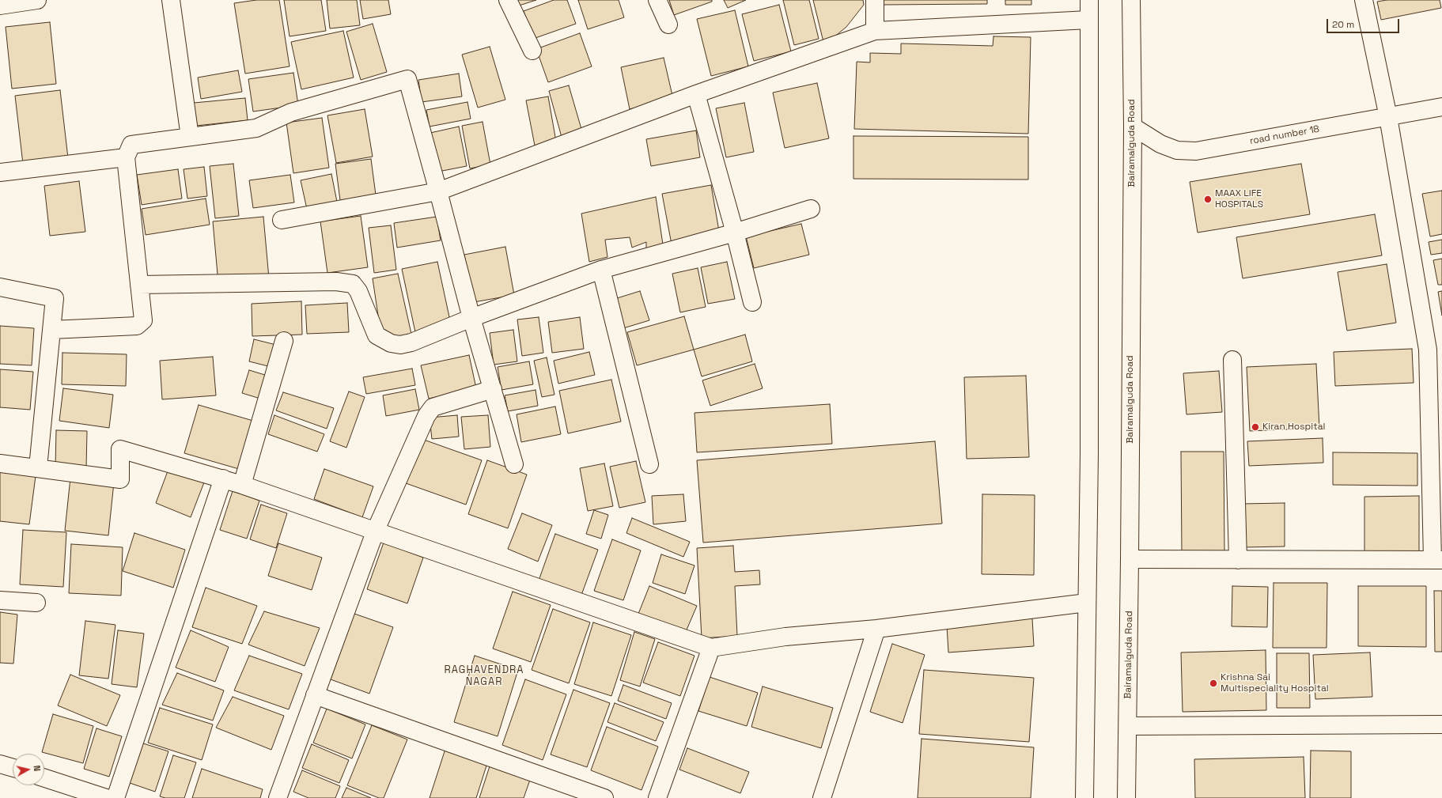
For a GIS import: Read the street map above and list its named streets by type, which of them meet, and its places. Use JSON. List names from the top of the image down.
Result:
{
  "streets": {
    "street": ["road number 18", "Bairamalguda Road"]
  },
  "crossings": [
    ["road number 18", "Bairamalguda Road"]
  ],
  "districts": ["RAGHAVENDRA NAGAR"],
  "places": ["MAAX LIFE HOSPITALS", "Kiran Hospital", "Krishna Sai Multispeciality Hospital"],
  "scale_bar": "20 m",
  "north": "right"
}
